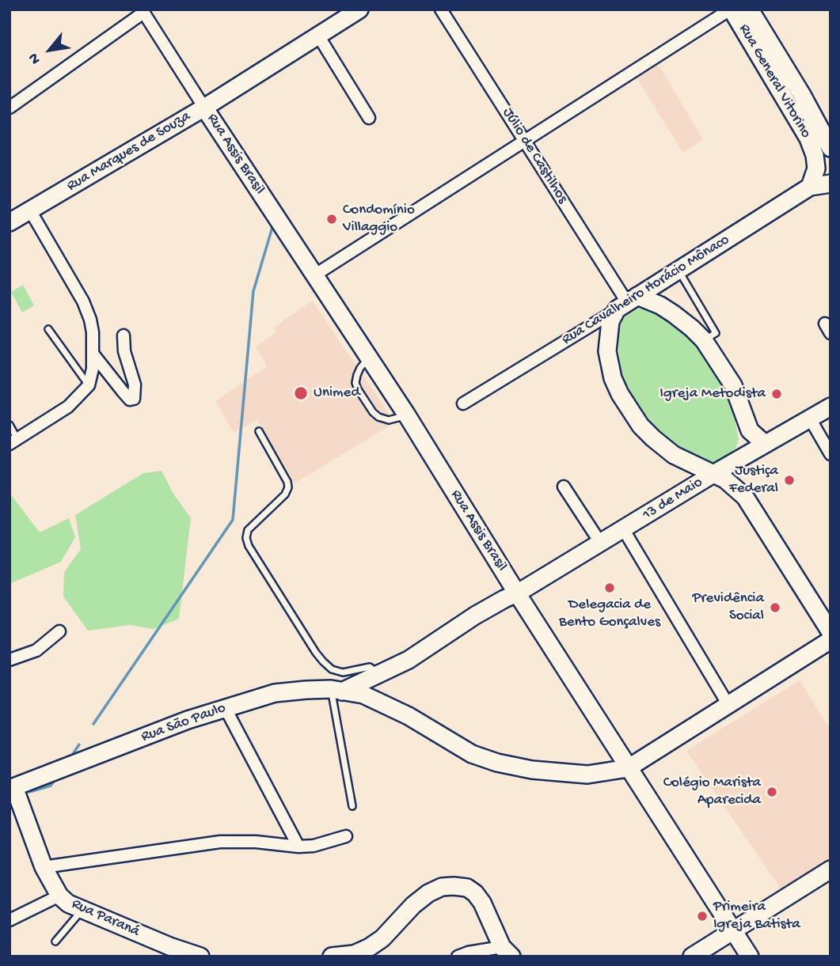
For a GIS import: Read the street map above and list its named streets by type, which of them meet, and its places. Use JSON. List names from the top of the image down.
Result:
{
  "streets": {
    "main road": [
      "Rua General Vitorino",
      "Rua Marques de Souza",
      "Rua Assis Brasil",
      "Rua Cavalheiro Horácio Mônaco",
      "13 de Maio",
      "Rua São Paulo",
      "Rua Paraná"
    ],
    "street": ["Júlio de Castilhos"]
  },
  "crossings": [
    ["Rua General Vitorino", "Rua Cavalheiro Horácio Mônaco"],
    ["Rua Marques de Souza", "Rua Assis Brasil"],
    ["Rua Assis Brasil", "13 de Maio"],
    ["Júlio de Castilhos", "Rua Cavalheiro Horácio Mônaco"],
    ["13 de Maio", "Rua São Paulo"],
    ["Rua São Paulo", "Rua Paraná"]
  ],
  "places": [
    "Condomínio Villaggio",
    "Unimed",
    "Igreja Metodista",
    "Justiça Federal",
    "Delegacia de Bento Gonçalves",
    "Previdência Social",
    "Colégio Marista Aparecida",
    "Primeira Igreja Batista"
  ],
  "north": "bottom left"
}
